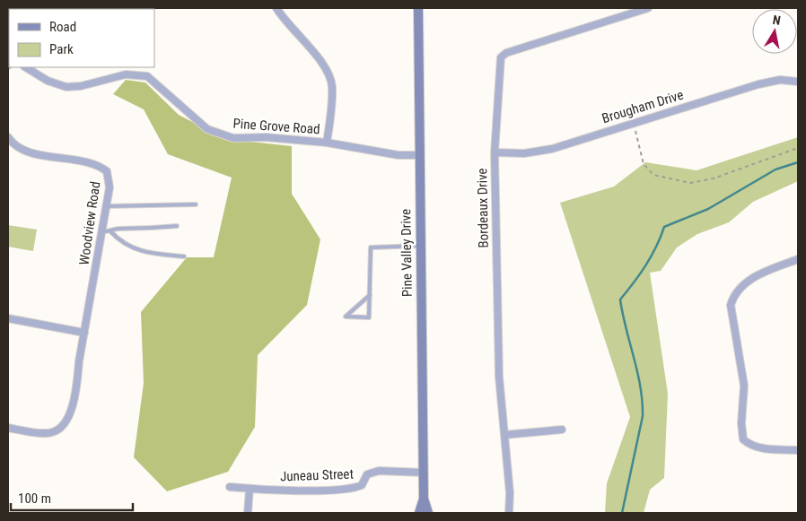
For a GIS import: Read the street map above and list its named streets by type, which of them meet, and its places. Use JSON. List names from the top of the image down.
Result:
{
  "streets": {
    "main road": ["Pine Valley Drive"],
    "street": [
      "Brougham Drive",
      "Pine Grove Road",
      "Bordeaux Drive",
      "Woodview Road",
      "Juneau Street"
    ]
  },
  "crossings": [
    ["Brougham Drive", "Bordeaux Drive"],
    ["Pine Grove Road", "Pine Valley Drive"],
    ["Pine Valley Drive", "Juneau Street"]
  ],
  "legend": ["Road", "Park"],
  "scale_bar": "100 m",
  "north": "top"
}
